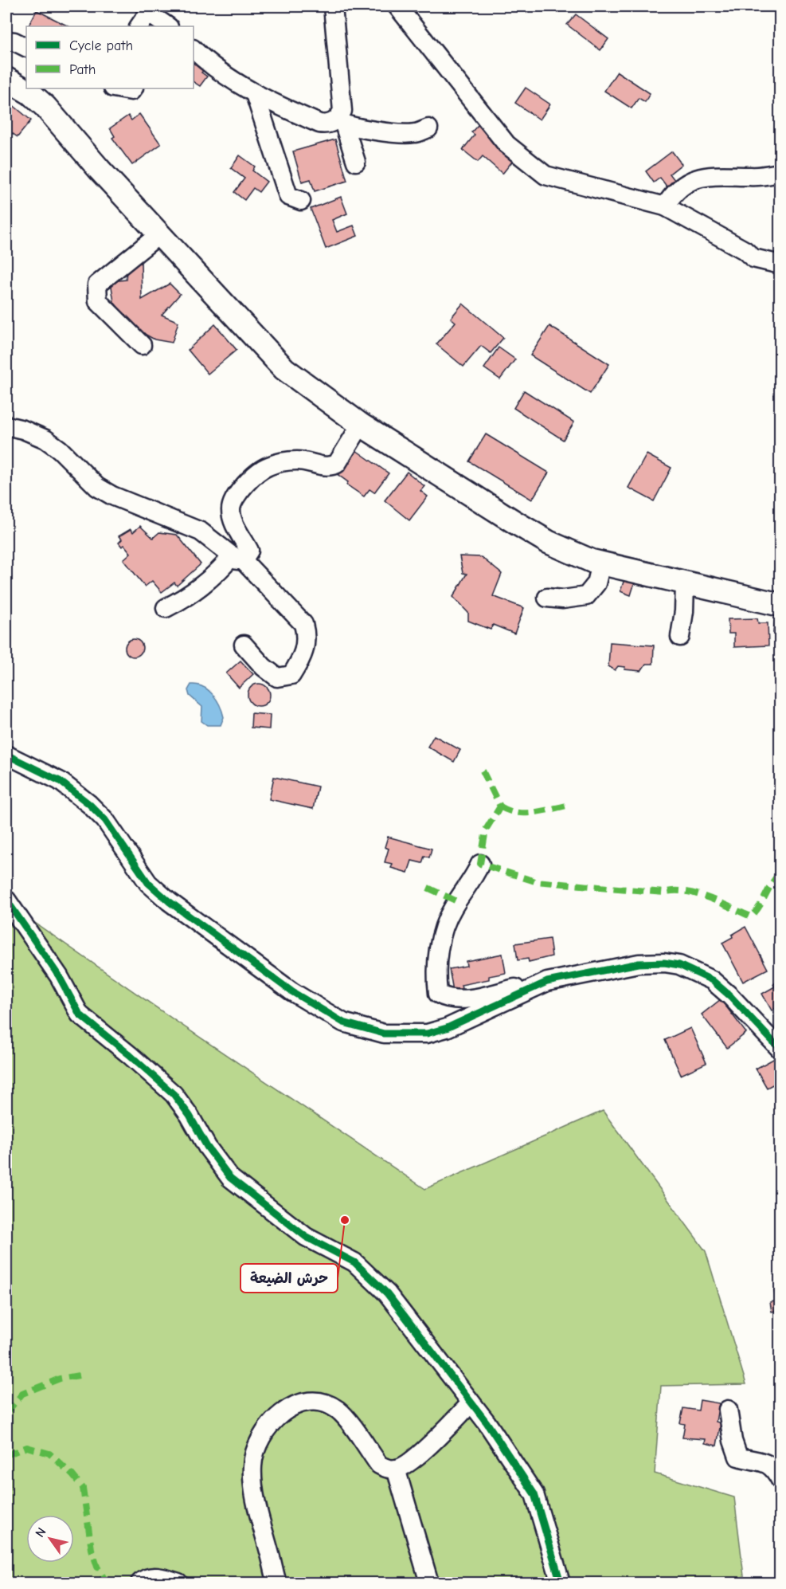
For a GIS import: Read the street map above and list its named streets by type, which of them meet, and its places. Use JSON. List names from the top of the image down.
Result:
{
  "places": ["حرش الضيعة"],
  "legend": ["Cycle path", "Path"],
  "north": "top left"
}
